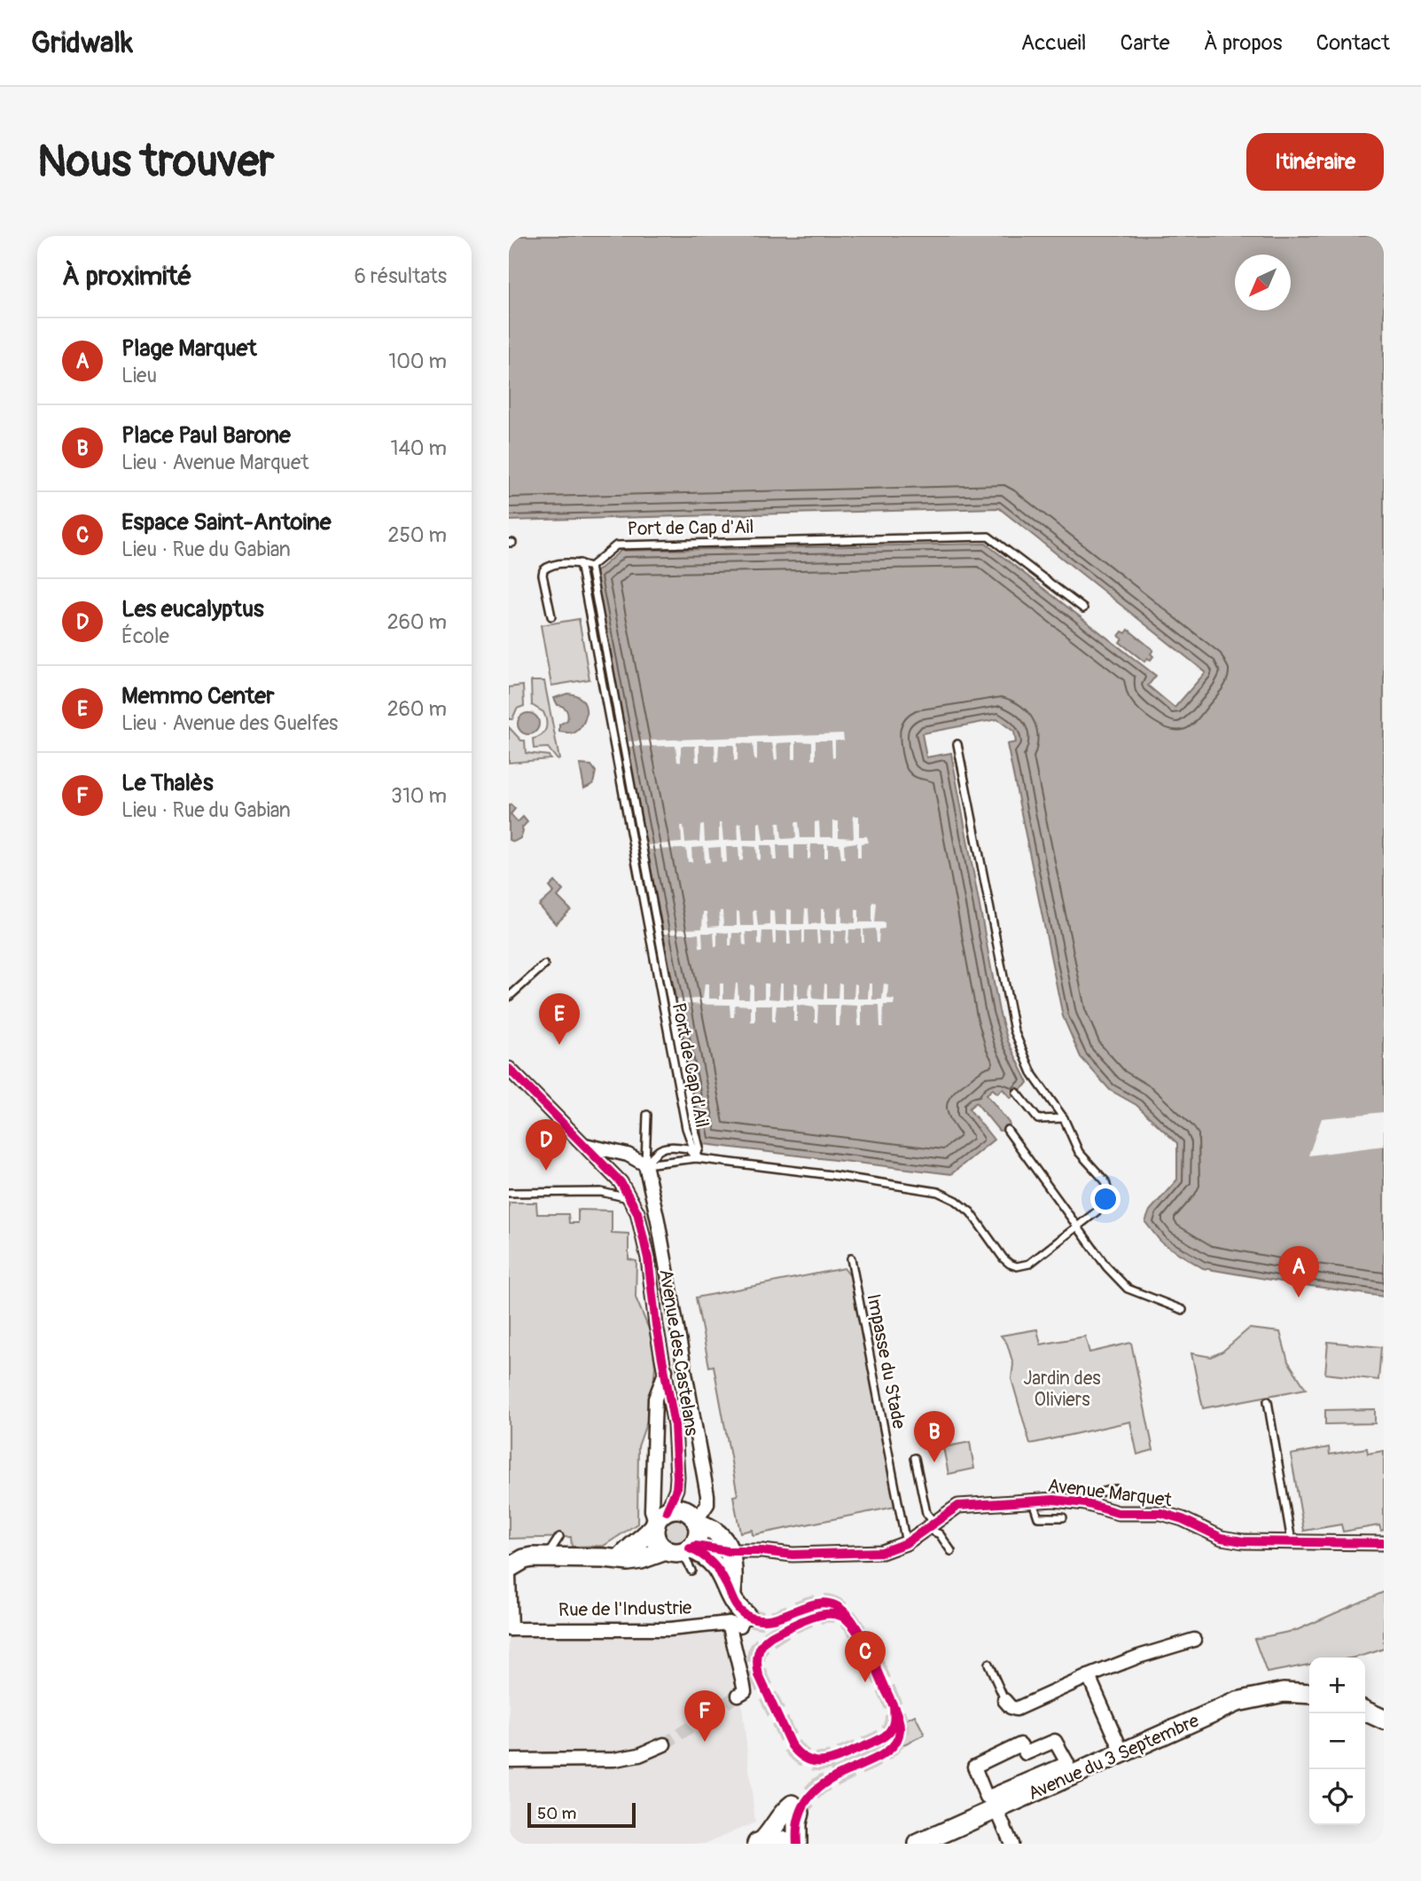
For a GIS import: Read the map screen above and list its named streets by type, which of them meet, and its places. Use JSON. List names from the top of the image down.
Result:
{
  "streets": {
    "street": [
      "Avenue des Castelans",
      "Avenue Marquet",
      "Rue de l'Industrie",
      "Avenue du 3 Septembre"
    ],
    "lane": ["Port de Cap d'Ail", "Impasse du Stade"]
  },
  "crossings": [
    ["Avenue des Castelans", "Avenue Marquet"],
    ["Impasse du Stade", "Avenue Marquet"]
  ],
  "parks": ["Jardin des Oliviers"],
  "scale_bar": "50 m",
  "north": "bottom left",
  "page": {
    "header": "Gridwalk",
    "nav": [
      "Accueil",
      "Carte",
      "À propos",
      "Contact"
    ],
    "buttons": "Itinéraire",
    "title": "Nous trouver",
    "heading": ["À proximité", "6 résultats"],
    "list": [
      {
        "mark": "A",
        "name": "Plage Marquet",
        "note": "Lieu",
        "value": "100 m"
      },
      {
        "mark": "B",
        "name": "Place Paul Barone",
        "note": "Lieu · Avenue Marquet",
        "value": "140 m"
      },
      {
        "mark": "C",
        "name": "Espace Saint-Antoine",
        "note": "Lieu · Rue du Gabian",
        "value": "250 m"
      },
      {
        "mark": "D",
        "name": "Les eucalyptus",
        "note": "École",
        "value": "260 m"
      },
      {
        "mark": "E",
        "name": "Memmo Center",
        "note": "Lieu · Avenue des Guelfes",
        "value": "260 m"
      },
      {
        "mark": "F",
        "name": "Le Thalès",
        "note": "Lieu · Rue du Gabian",
        "value": "310 m"
      }
    ],
    "pins": [
      "E",
      "D",
      "A",
      "B",
      "C",
      "F"
    ],
    "map_buttons": ["+", "−"],
    "scale": "50 m"
  }
}
